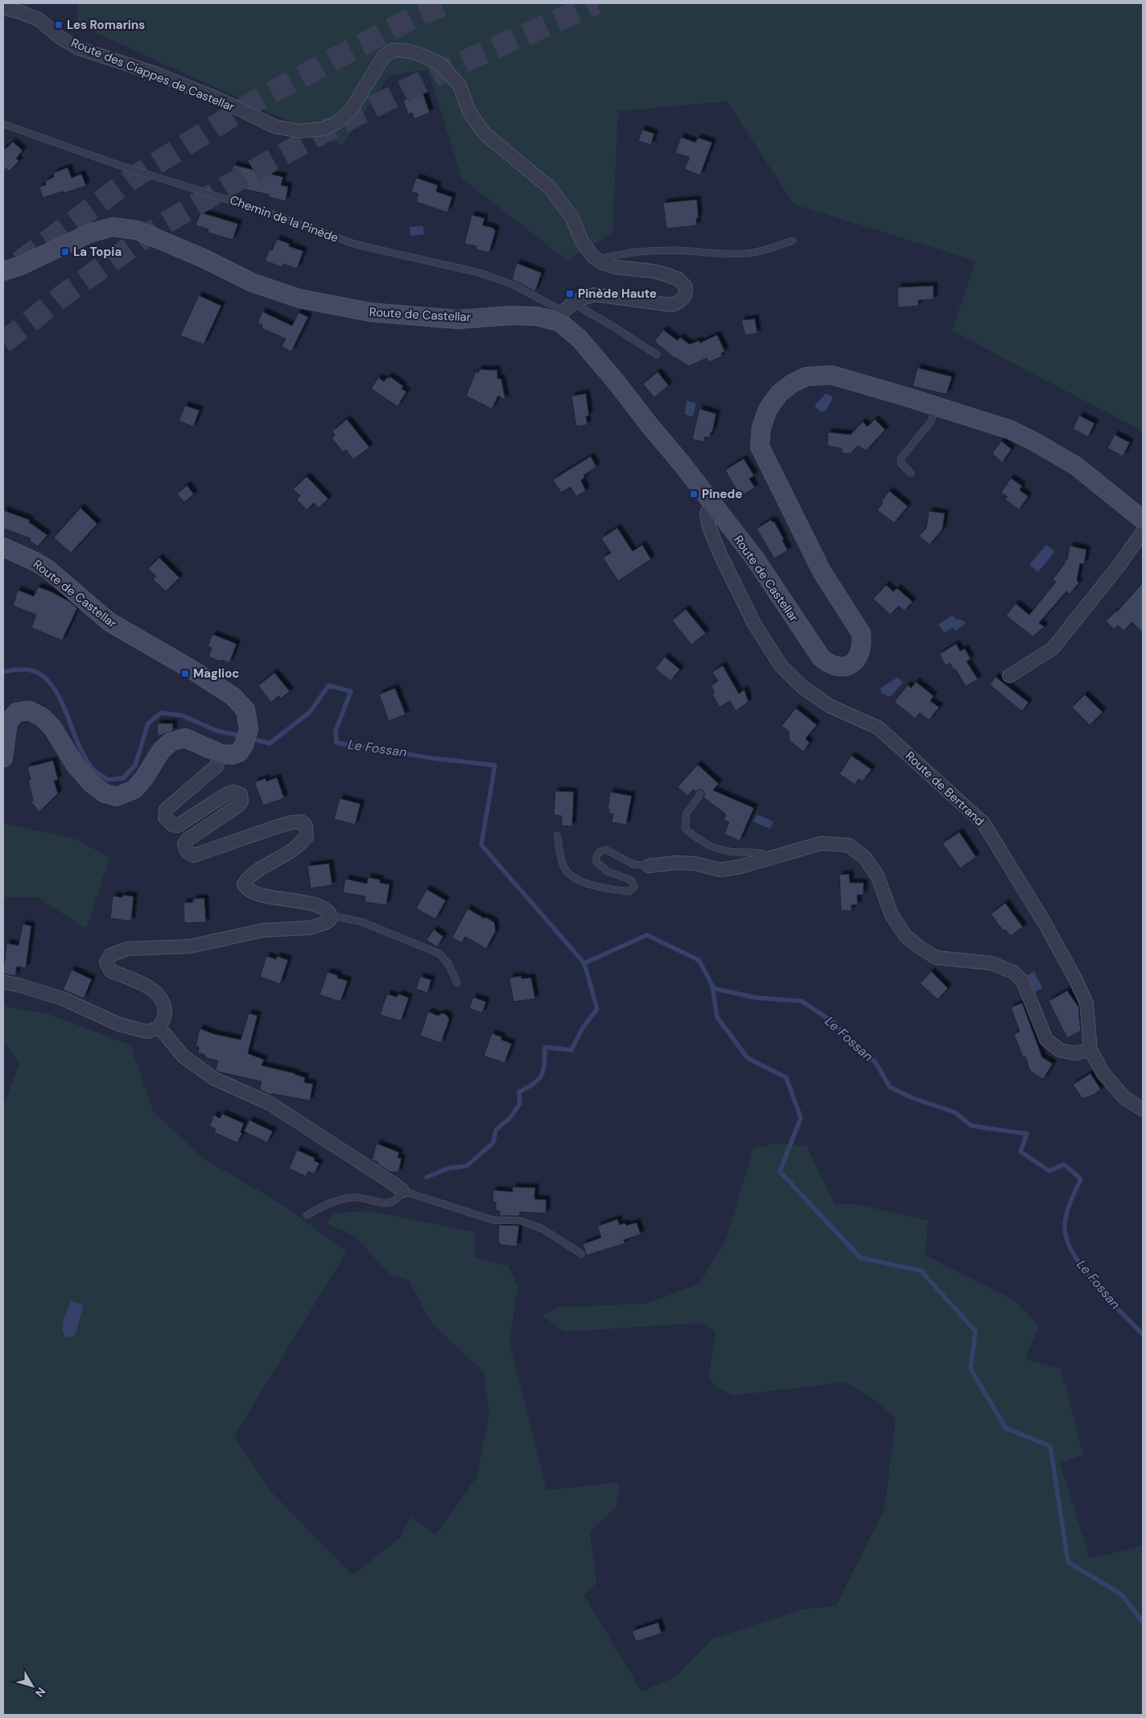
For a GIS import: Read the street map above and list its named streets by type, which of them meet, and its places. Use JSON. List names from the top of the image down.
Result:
{
  "streets": {
    "street": ["Route des Ciappes de Castellar", "Route de Castellar", "Route de Bertrand"],
    "lane": ["Chemin de la Pinède"]
  },
  "crossings": [
    ["Route des Ciappes de Castellar", "Chemin de la Pinède"],
    ["Route des Ciappes de Castellar", "Route de Castellar"],
    ["Chemin de la Pinède", "Route de Castellar"],
    ["Route de Castellar", "Route de Bertrand"]
  ],
  "water": ["Le Fossan"],
  "places": {
    "transit": [
      "Les Romarins",
      "La Topia",
      "Pinède Haute",
      "Pinede",
      "Maglioc"
    ]
  },
  "north": "bottom right"
}
